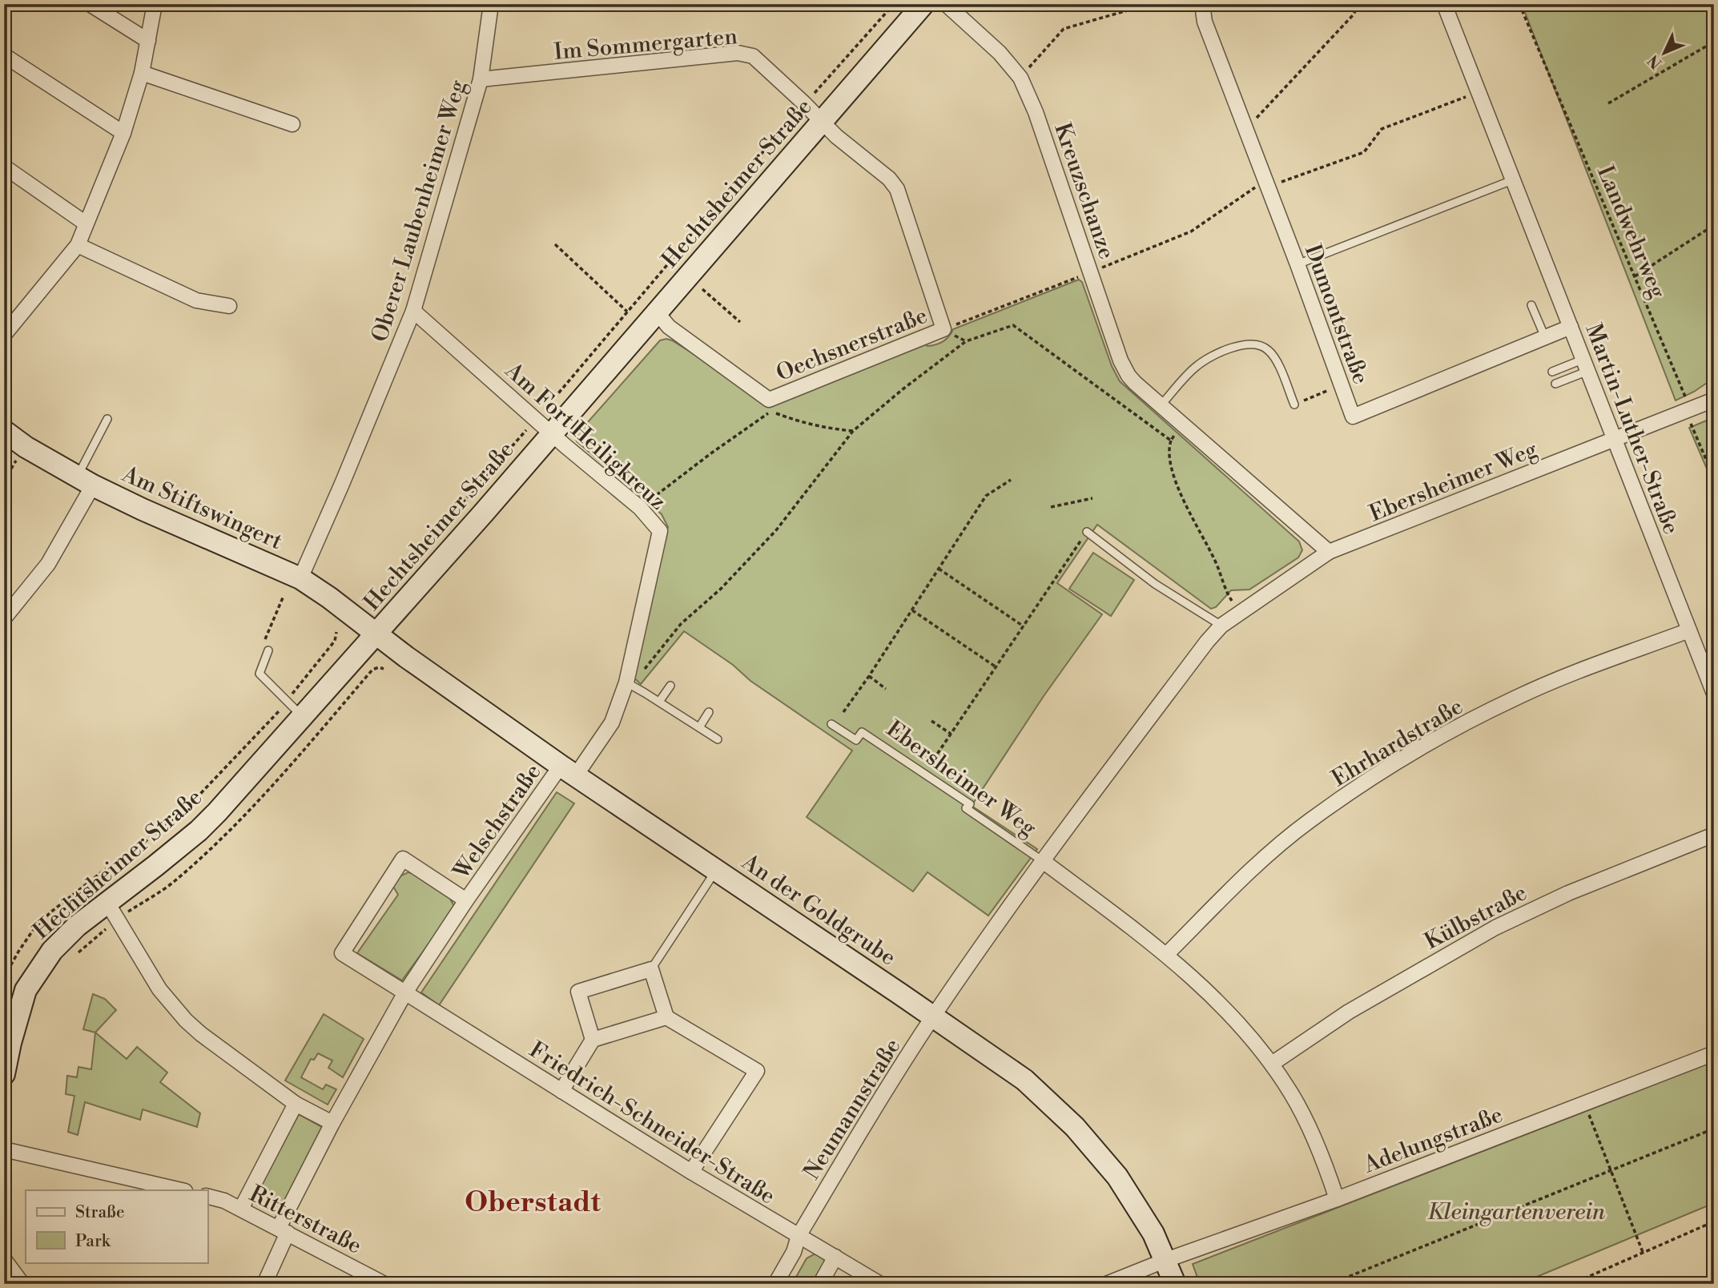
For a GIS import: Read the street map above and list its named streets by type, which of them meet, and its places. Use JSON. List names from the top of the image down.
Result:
{
  "streets": {
    "street": [
      "Im Sommergarten",
      "Hechtsheimer Straße",
      "Kreuzschanze",
      "Oberer Laubenheimer Weg",
      "Dumontstraße",
      "Oechsnerstraße",
      "Martin-Luther-Straße",
      "Am Fort Heiligkreuz",
      "Ebersheimer Weg",
      "Am Stiftswingert",
      "Ehrhardstraße",
      "Welschstraße",
      "An der Goldgrube",
      "Külbstraße",
      "Neumannstraße",
      "Friedrich-Schneider-Straße",
      "Adelungstraße",
      "Ritterstraße"
    ],
    "path": ["Landwehrweg"]
  },
  "crossings": [
    ["Im Sommergarten", "Hechtsheimer Straße"],
    ["Im Sommergarten", "Oberer Laubenheimer Weg"],
    ["Im Sommergarten", "Oechsnerstraße"],
    ["Hechtsheimer Straße", "Oechsnerstraße"],
    ["Hechtsheimer Straße", "Am Fort Heiligkreuz"],
    ["Hechtsheimer Straße", "Am Stiftswingert"],
    ["Hechtsheimer Straße", "An der Goldgrube"],
    ["Kreuzschanze", "Ebersheimer Weg"],
    ["Oberer Laubenheimer Weg", "Am Fort Heiligkreuz"],
    ["Oberer Laubenheimer Weg", "Am Stiftswingert"],
    ["Landwehrweg", "Ebersheimer Weg"],
    ["Dumontstraße", "Martin-Luther-Straße"],
    ["Martin-Luther-Straße", "Ebersheimer Weg"],
    ["Martin-Luther-Straße", "Ehrhardstraße"],
    ["Am Fort Heiligkreuz", "Welschstraße"],
    ["Am Fort Heiligkreuz", "An der Goldgrube"],
    ["Ebersheimer Weg", "An der Goldgrube"],
    ["Ebersheimer Weg", "Neumannstraße"],
    ["Am Stiftswingert", "An der Goldgrube"],
    ["Welschstraße", "An der Goldgrube"],
    ["Welschstraße", "Friedrich-Schneider-Straße"],
    ["Welschstraße", "Ritterstraße"],
    ["An der Goldgrube", "Neumannstraße"],
    ["An der Goldgrube", "Adelungstraße"],
    ["Neumannstraße", "Friedrich-Schneider-Straße"]
  ],
  "districts": ["Oberstadt"],
  "parks": ["Kleingartenverein"],
  "legend": ["Straße", "Park"],
  "north": "bottom left"
}
